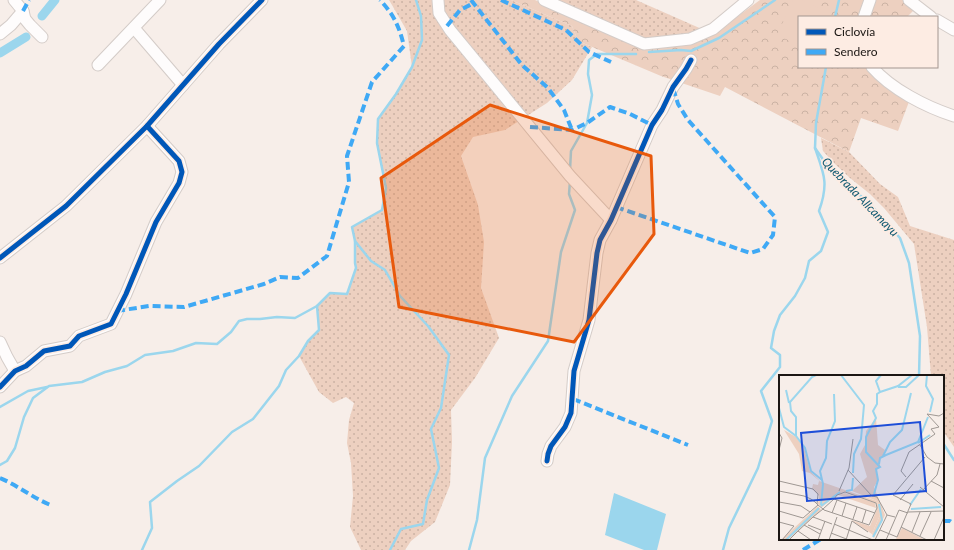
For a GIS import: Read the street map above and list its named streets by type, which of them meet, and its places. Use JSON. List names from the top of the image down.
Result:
{
  "water": ["Quebrada Allcamayu"],
  "legend": ["Ciclovía", "Sendero"]
}
